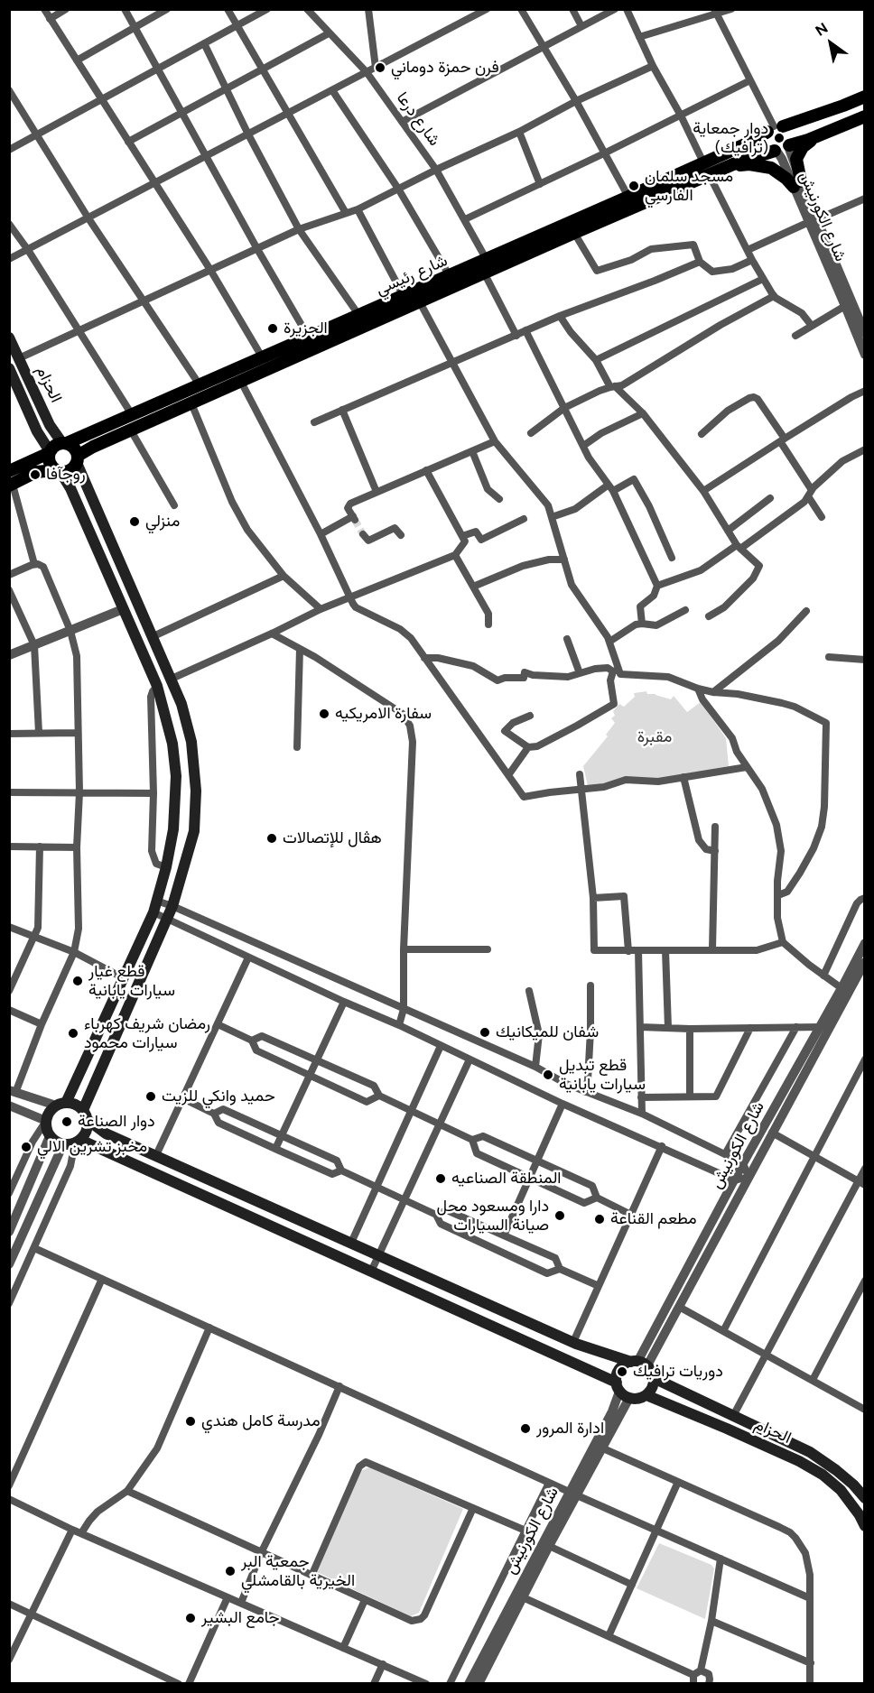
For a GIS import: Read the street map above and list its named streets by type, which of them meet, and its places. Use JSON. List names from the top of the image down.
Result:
{
  "streets": {
    "highway": ["شارع رئيسي"],
    "main road": ["الحزام"],
    "street": ["شارع درعا", "شارع الكورنيش"]
  },
  "crossings": [
    ["شارع درعا", "شارع رئيسي"],
    ["شارع الكورنيش", "شارع رئيسي"],
    ["شارع الكورنيش", "الحزام"],
    ["شارع رئيسي", "الحزام"]
  ],
  "parks": ["مقبرة"],
  "places": [
    "فرن حمزة دوماني",
    "دوار جمعاية (ترافيك)",
    "مسجد سلمان الفارسي",
    "الجزيرة",
    "روجآفا",
    "منزلي",
    "سفارة الامريكيه",
    "هڤال للإتصالات",
    "قطع غيار سيارات يابانية",
    "شفان للميكانيك",
    "رمضان شريف كهرباء سيارات محمود",
    "قطع تبديل سيارات يابانية",
    "حميد وانكي للزيت",
    "دوار الصناعة",
    "مخبز تشرين الالي",
    "المنطقة الصناعيه",
    "دارا ومسعود محل صيانة السيارات",
    "مطعم القناعة",
    "دوريات ترافيك",
    "مدرسة كامل هندي",
    "ادارة المرور",
    "جمعية البر الخيرية بالقامشلي",
    "جامع البشير"
  ],
  "north": "top left"
}
